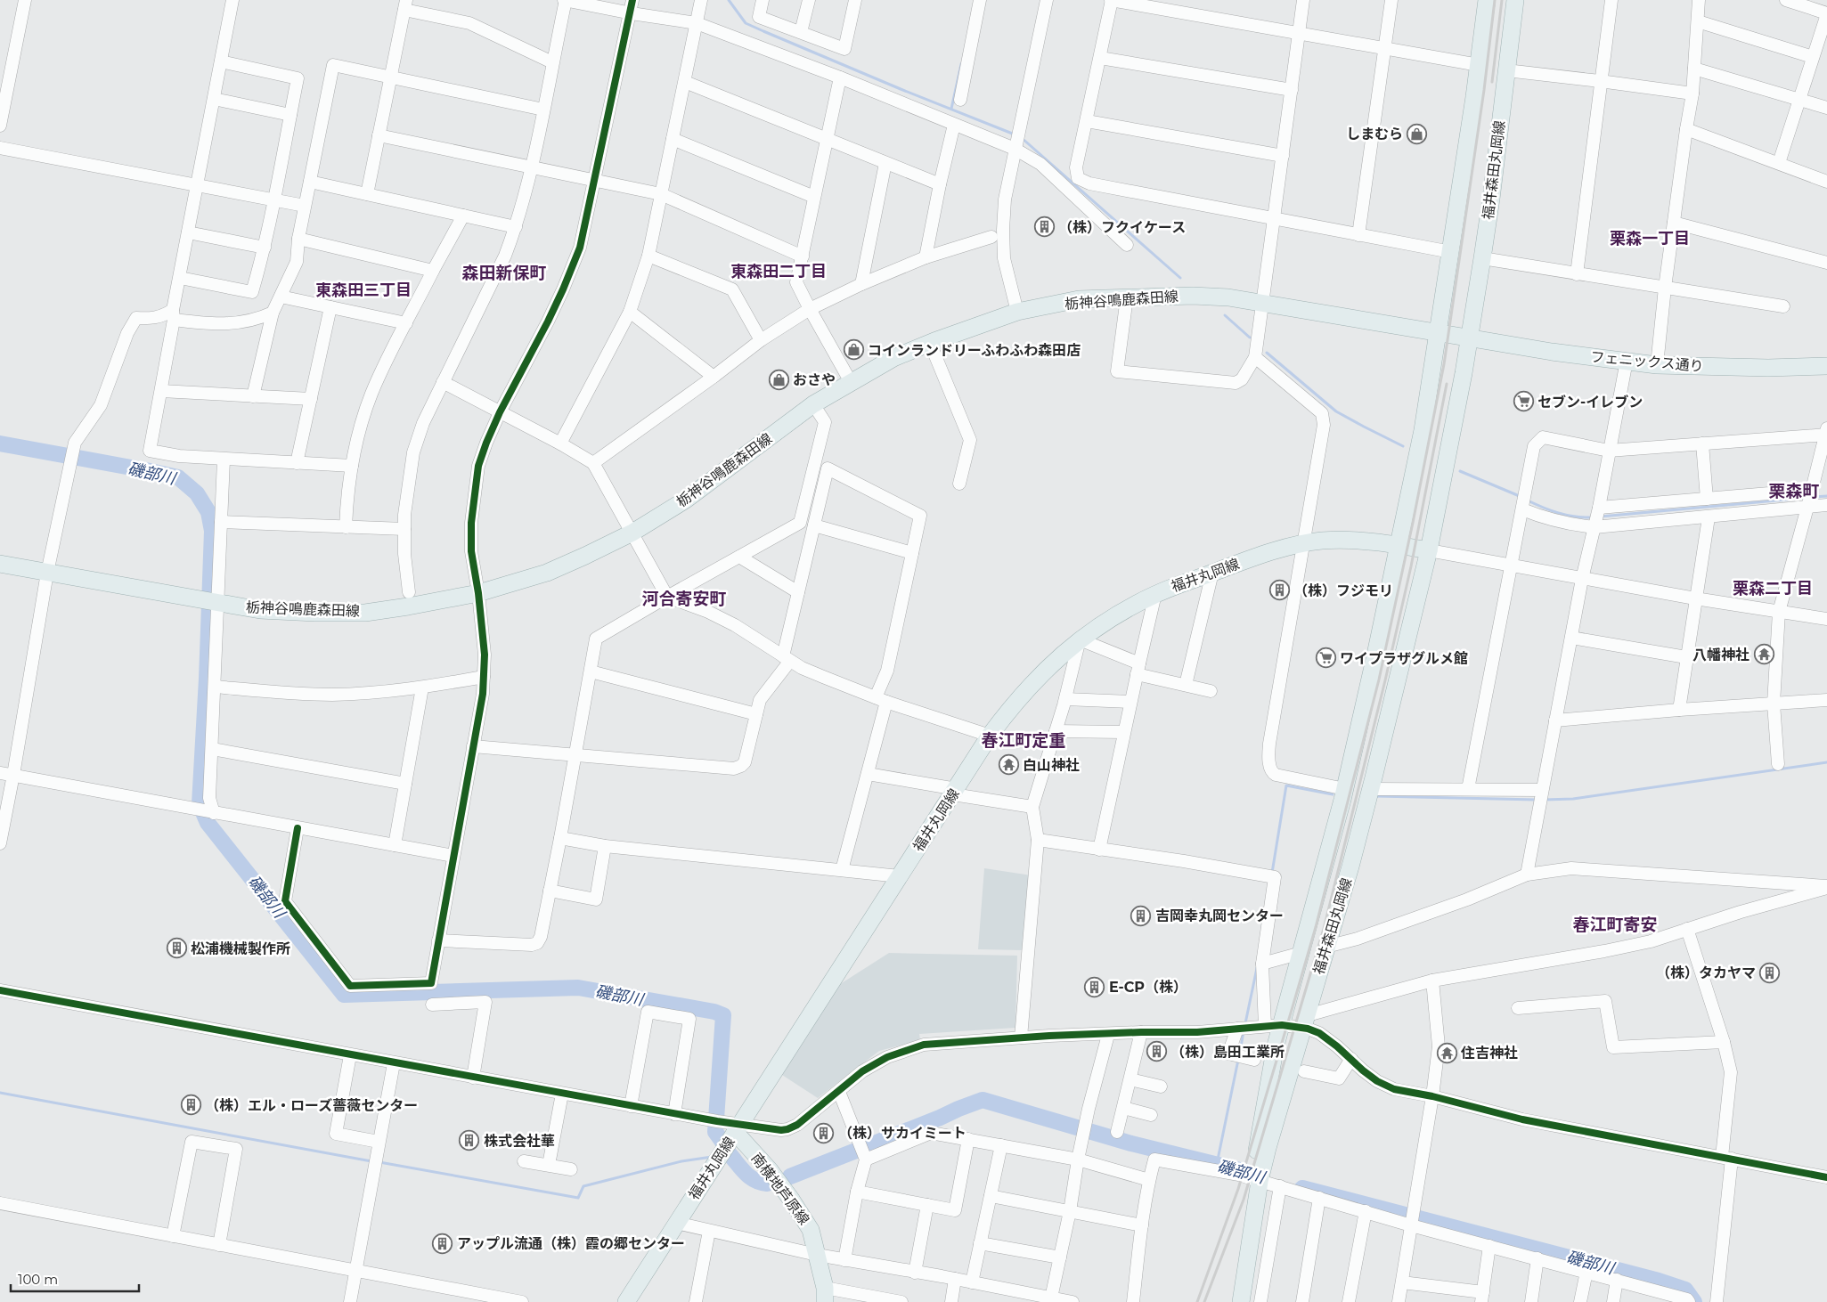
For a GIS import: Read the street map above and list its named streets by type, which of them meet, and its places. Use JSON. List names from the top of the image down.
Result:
{
  "streets": {
    "main road": [
      "福井森田丸岡線",
      "栃神谷鳴鹿森田線",
      "フェニックス通り",
      "福井丸岡線",
      "南横地芦原線"
    ]
  },
  "crossings": [
    ["福井森田丸岡線", "栃神谷鳴鹿森田線"],
    ["福井森田丸岡線", "フェニックス通り"],
    ["福井森田丸岡線", "福井丸岡線"],
    ["福井丸岡線", "南横地芦原線"]
  ],
  "districts": [
    "栗森一丁目",
    "東森田二丁目",
    "森田新保町",
    "東森田三丁目",
    "栗森町",
    "栗森二丁目",
    "河合寄安町",
    "春江町定重",
    "春江町寄安"
  ],
  "water": ["磯部川"],
  "places": {
    "shop": ["しまむら", "コインランドリーふわふわ森田店", "おさや"],
    "building": [
      "（株）フクイケース",
      "（株）フジモリ",
      "吉岡幸丸岡センター",
      "松浦機械製作所",
      "（株）タカヤマ",
      "E-CP（株）",
      "（株）島田工業所",
      "（株）エル・ローズ薔薇センター",
      "（株）サカイミート",
      "株式会社華",
      "アップル流通（株）霞の郷センター"
    ],
    "supermarket": ["セブン-イレブン", "ワイプラザグルメ館"],
    "temple": ["八幡神社", "白山神社", "住吉神社"]
  },
  "scale_bar": "100 m"
}
